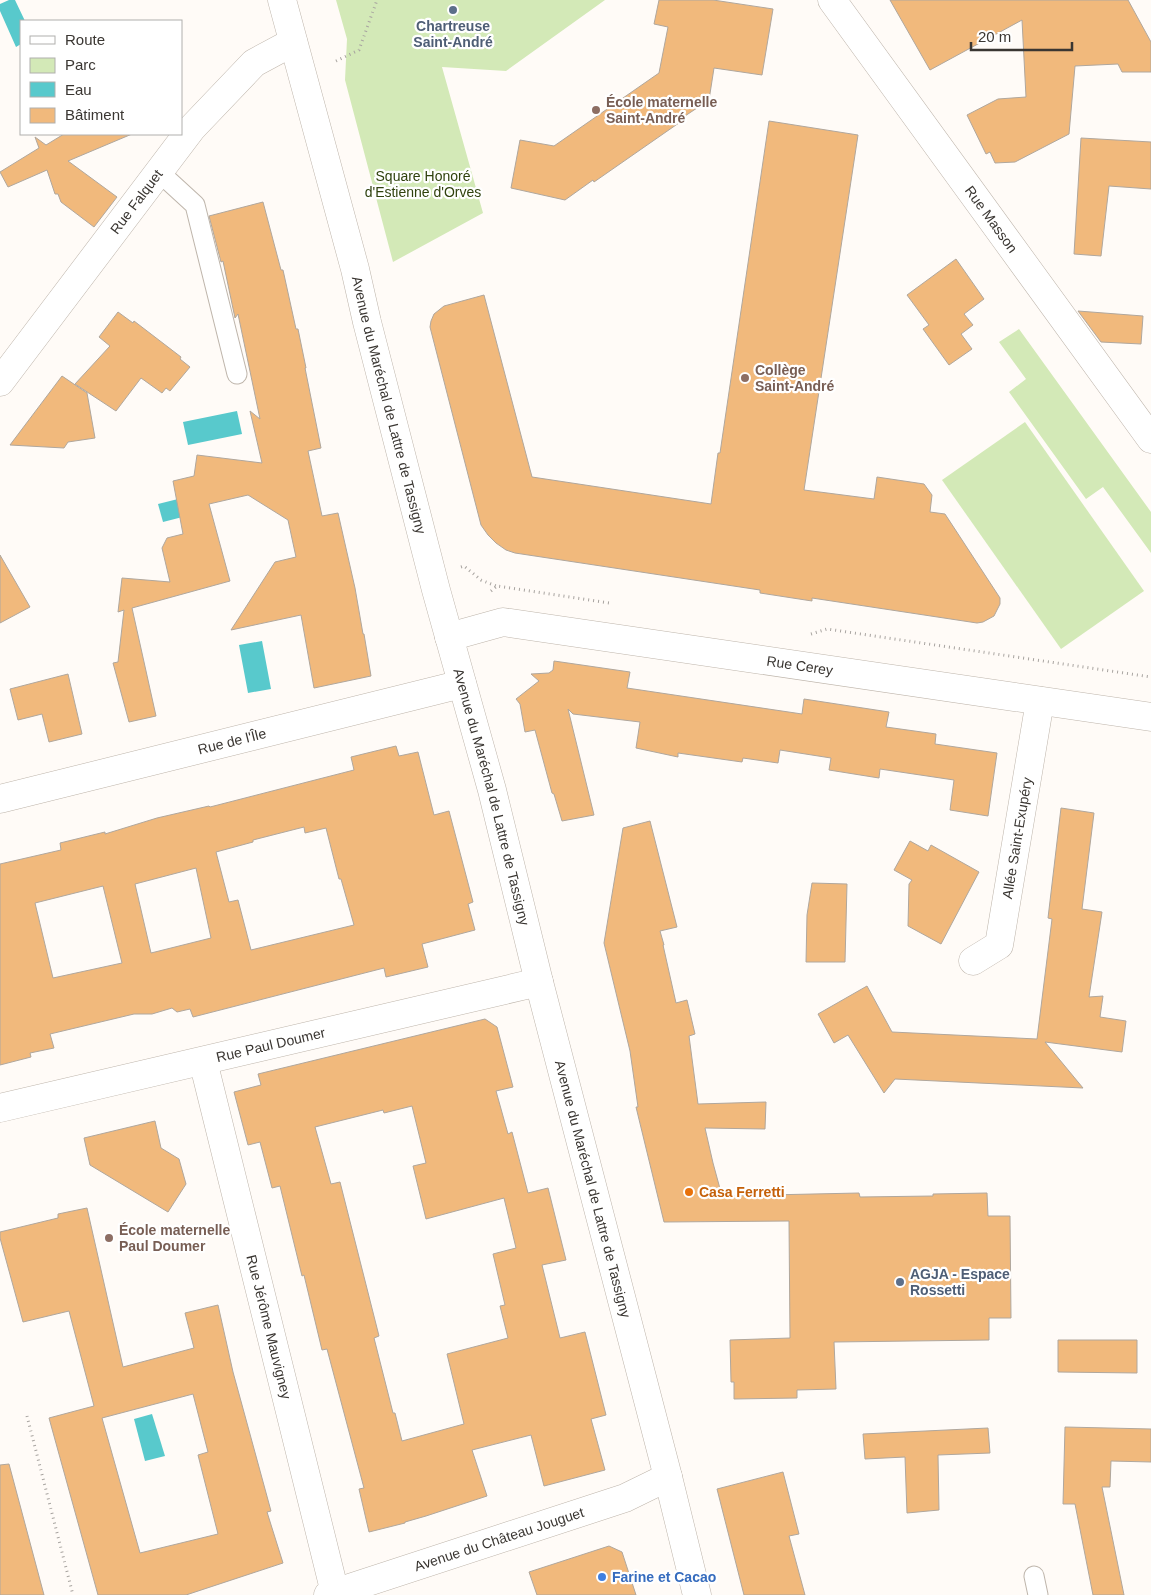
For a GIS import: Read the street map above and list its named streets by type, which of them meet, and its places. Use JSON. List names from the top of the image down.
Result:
{
  "streets": {
    "street": [
      "Rue Falquet",
      "Rue Masson",
      "Avenue du Maréchal de Lattre de Tassigny",
      "Rue Cerey",
      "Rue de l'Île",
      "Allée Saint-Exupéry",
      "Rue Paul Doumer",
      "Rue Jérôme Mauvigney",
      "Avenue du Château Jouguet"
    ]
  },
  "crossings": [
    ["Rue Falquet", "Avenue du Maréchal de Lattre de Tassigny"],
    ["Avenue du Maréchal de Lattre de Tassigny", "Rue Cerey"],
    ["Avenue du Maréchal de Lattre de Tassigny", "Rue de l'Île"],
    ["Avenue du Maréchal de Lattre de Tassigny", "Rue Paul Doumer"],
    ["Avenue du Maréchal de Lattre de Tassigny", "Avenue du Château Jouguet"],
    ["Rue Cerey", "Allée Saint-Exupéry"],
    ["Rue Paul Doumer", "Rue Jérôme Mauvigney"],
    ["Rue Jérôme Mauvigney", "Avenue du Château Jouguet"]
  ],
  "parks": ["Square Honoré d'Estienne d'Orves"],
  "places": [
    "Chartreuse Saint-André",
    "École maternelle Saint-André",
    "Collège Saint-André",
    "Casa Ferretti",
    "École maternelle Paul Doumer",
    "AGJA - Espace Rossetti",
    "Farine et Cacao"
  ],
  "legend": [
    "Route",
    "Parc",
    "Eau",
    "Bâtiment"
  ],
  "scale_bar": "20 m"
}
